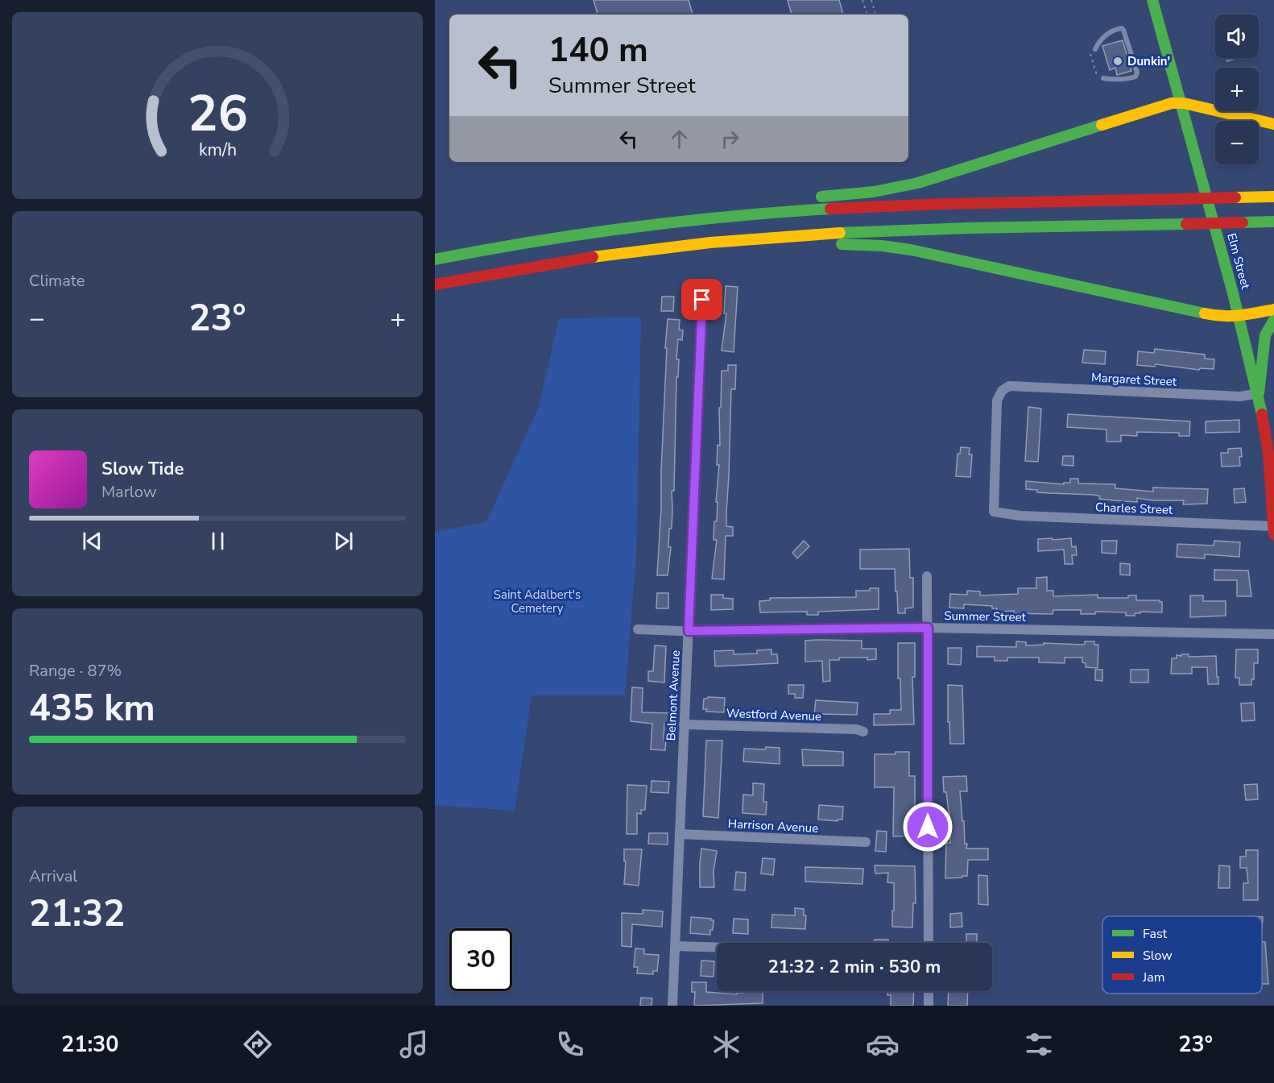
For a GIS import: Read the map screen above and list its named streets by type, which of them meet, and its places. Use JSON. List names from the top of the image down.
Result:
{
  "streets": {
    "main road": ["Elm Street"],
    "street": [
      "Margaret Street",
      "Charles Street",
      "Summer Street",
      "Belmont Avenue",
      "Westford Avenue",
      "Harrison Avenue"
    ]
  },
  "crossings": [
    ["Elm Street", "Margaret Street"],
    ["Elm Street", "Charles Street"],
    ["Margaret Street", "Charles Street"],
    ["Summer Street", "Belmont Avenue"],
    ["Belmont Avenue", "Westford Avenue"],
    ["Belmont Avenue", "Harrison Avenue"]
  ],
  "parks": ["Saint Adalbert's Cemetery"],
  "places": ["Dunkin'"],
  "legend": ["Fast", "Slow", "Jam"],
  "page": {
    "map_buttons": ["+", "−"],
    "turn": ["140 m", "Summer Street"],
    "tile": [
      "Climate",
      ["Range · 87%", "435 km"],
      ["Arrival", "21:32"]
    ],
    "heat": ["−", "23°", "+"],
    "song": ["Slow Tide", "Marlow"],
    "limit": "30",
    "trip": "21:32 · 2 min · 530 m",
    "tabs": ["21:30", "23°"],
    "gauge": ["26", "km/h"]
  }
}
